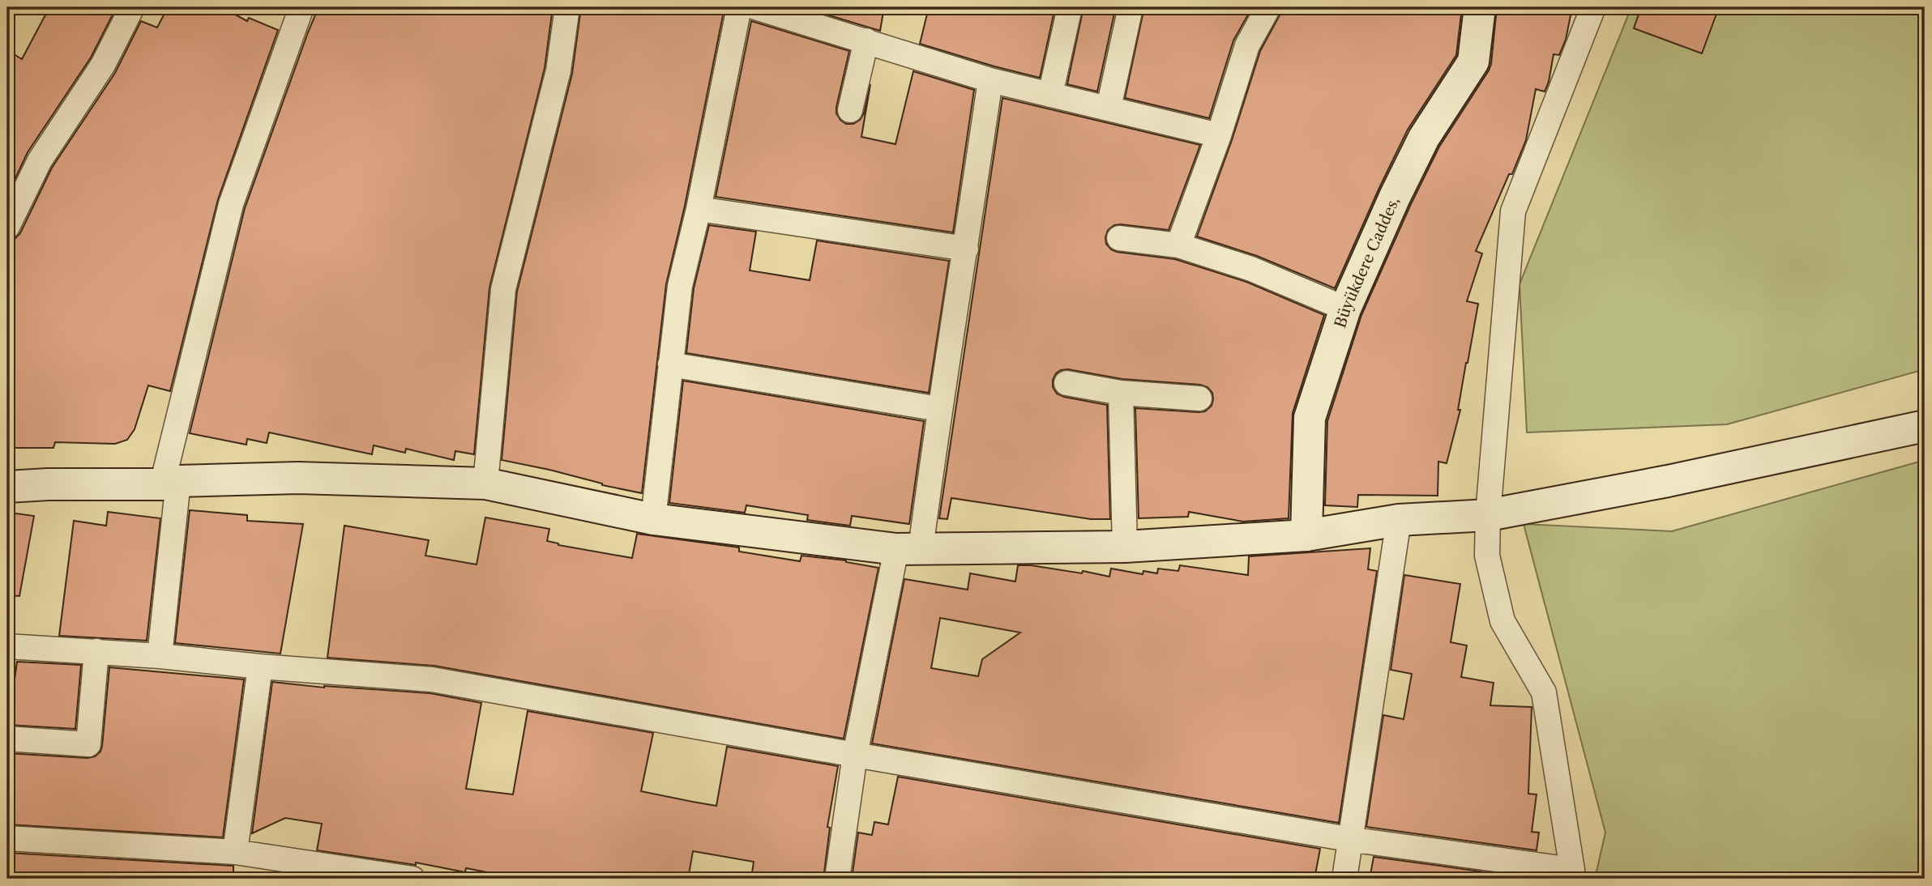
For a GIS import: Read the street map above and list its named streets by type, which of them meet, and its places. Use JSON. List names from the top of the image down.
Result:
{
  "streets": {
    "street": ["Büyükdere Caddes,"]
  }
}
